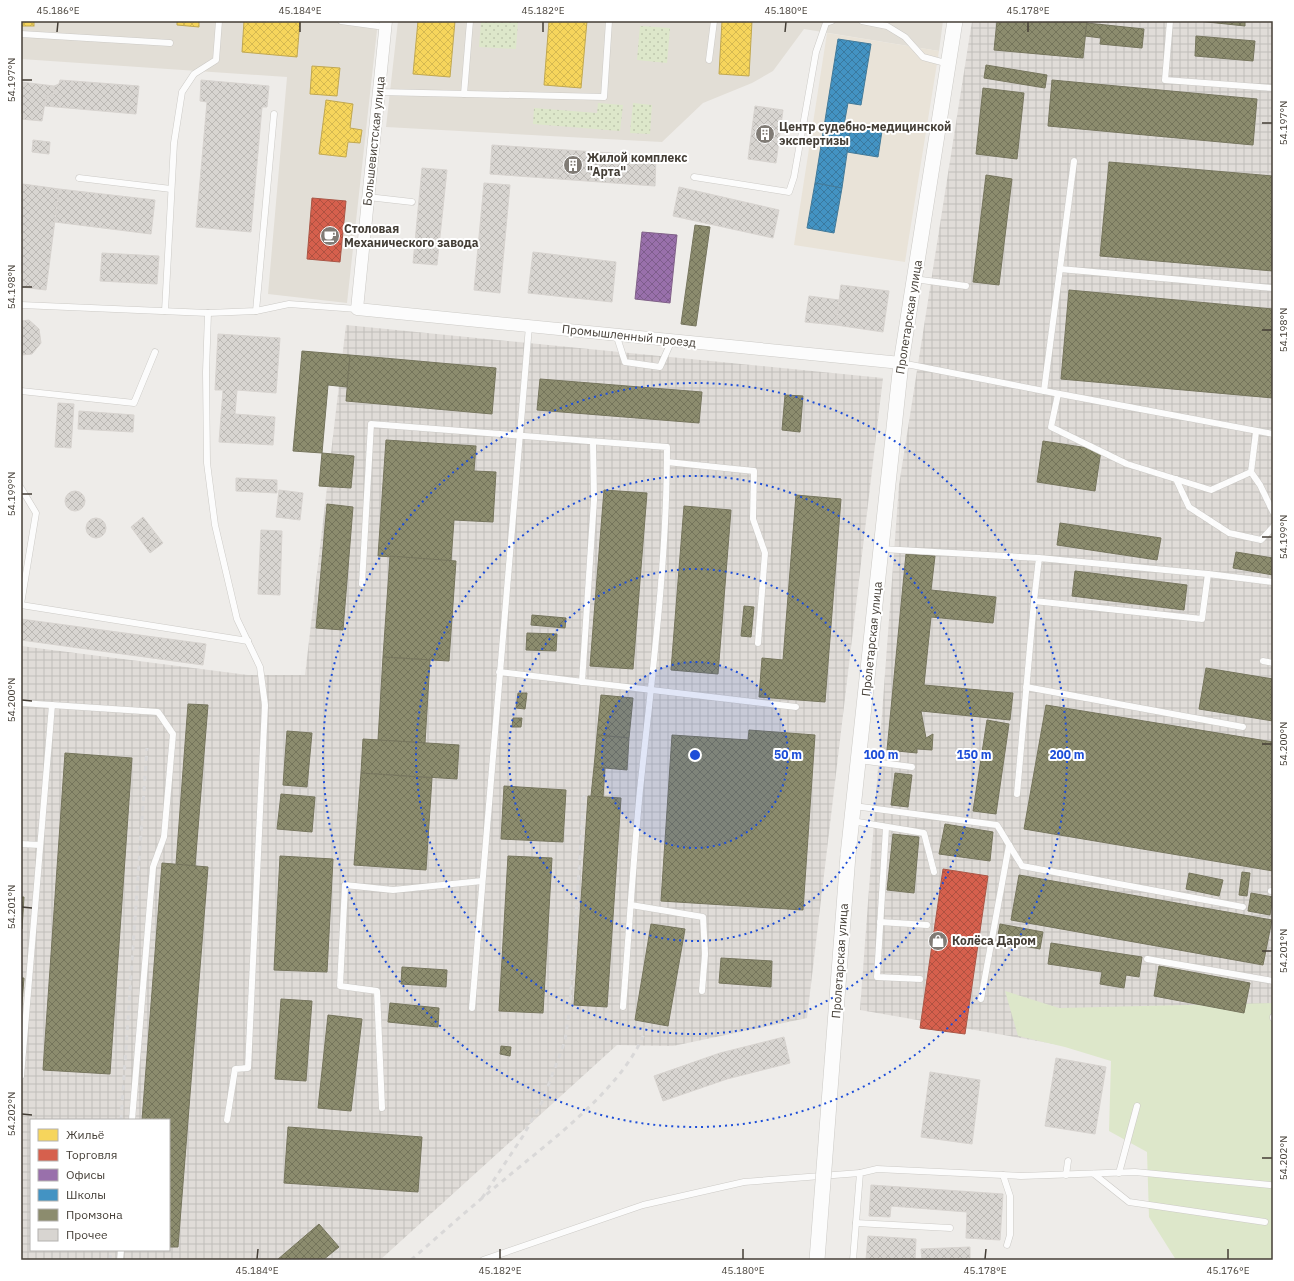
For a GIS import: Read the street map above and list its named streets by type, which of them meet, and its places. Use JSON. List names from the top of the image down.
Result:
{
  "streets": {
    "street": ["Большевистская улица", "Пролетарская улица", "Промышленный проезд"]
  },
  "crossings": [
    ["Большевистская улица", "Промышленный проезд"],
    ["Пролетарская улица", "Промышленный проезд"]
  ],
  "places": {
    "building": ["Центр судебно-медицинской экспертизы", "Жилой комплекс \"Арта\""],
    "cafe": ["Столовая Механического завода"],
    "shop": ["Колёса Даром"]
  },
  "legend": [
    "Жильё",
    "Торговля",
    "Офисы",
    "Школы",
    "Промзона",
    "Прочее"
  ],
  "coordinates": [
    "45.186°E",
    "45.184°E",
    "45.182°E",
    "45.180°E",
    "45.178°E",
    "54.197°N",
    "54.198°N",
    "54.199°N",
    "54.200°N",
    "54.201°N",
    "54.202°N",
    "45.176°E"
  ],
  "rings": [
    "50 m",
    "100 m",
    "150 m",
    "200 m"
  ]
}
